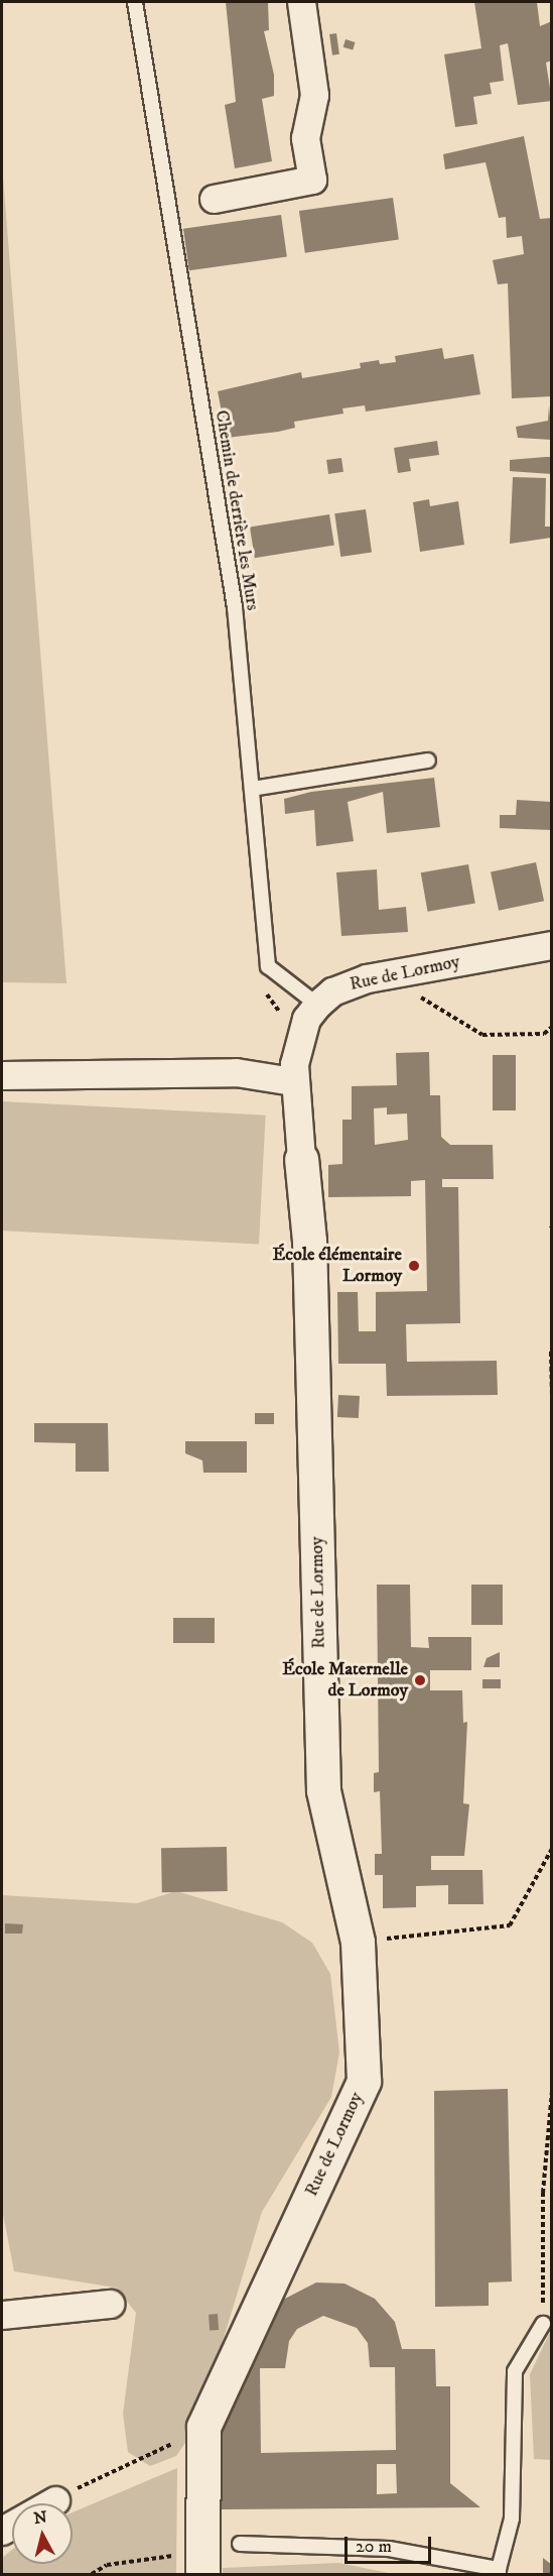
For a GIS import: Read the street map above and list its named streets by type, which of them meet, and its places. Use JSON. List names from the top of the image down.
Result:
{
  "streets": {
    "street": ["Rue de Lormoy"],
    "lane": ["Chemin de derrière les Murs"]
  },
  "crossings": [
    ["Chemin de derrière les Murs", "Rue de Lormoy"]
  ],
  "places": ["École élémentaire Lormoy", "École Maternelle de Lormoy"],
  "scale_bar": "20 m",
  "north": "top"
}
